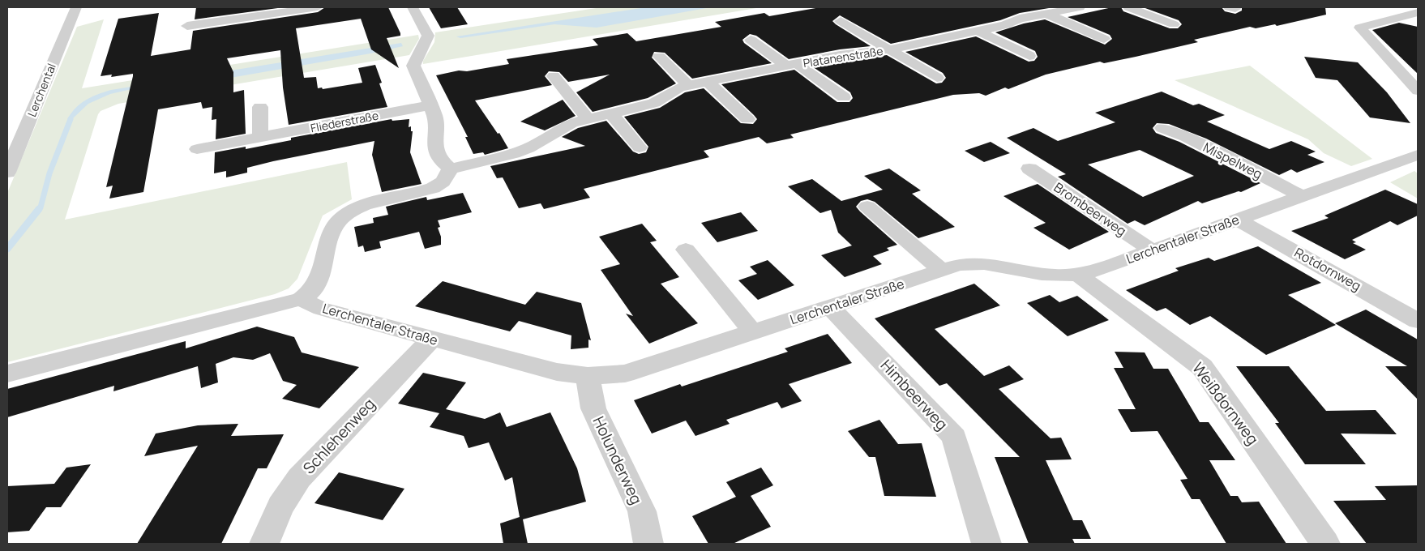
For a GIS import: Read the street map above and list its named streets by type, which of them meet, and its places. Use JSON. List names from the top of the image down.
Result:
{
  "streets": {
    "street": [
      "Platanenstraße",
      "Lerchental",
      "Fliederstraße",
      "Mispelweg",
      "Brombeerweg",
      "Lerchentaler Straße",
      "Rotdornweg",
      "Himbeerweg",
      "Weißdornweg",
      "Schlehenweg",
      "Holunderweg"
    ]
  },
  "crossings": [
    ["Mispelweg", "Lerchentaler Straße"],
    ["Brombeerweg", "Lerchentaler Straße"],
    ["Lerchentaler Straße", "Rotdornweg"],
    ["Lerchentaler Straße", "Himbeerweg"],
    ["Lerchentaler Straße", "Weißdornweg"],
    ["Lerchentaler Straße", "Schlehenweg"],
    ["Lerchentaler Straße", "Holunderweg"]
  ]
}
